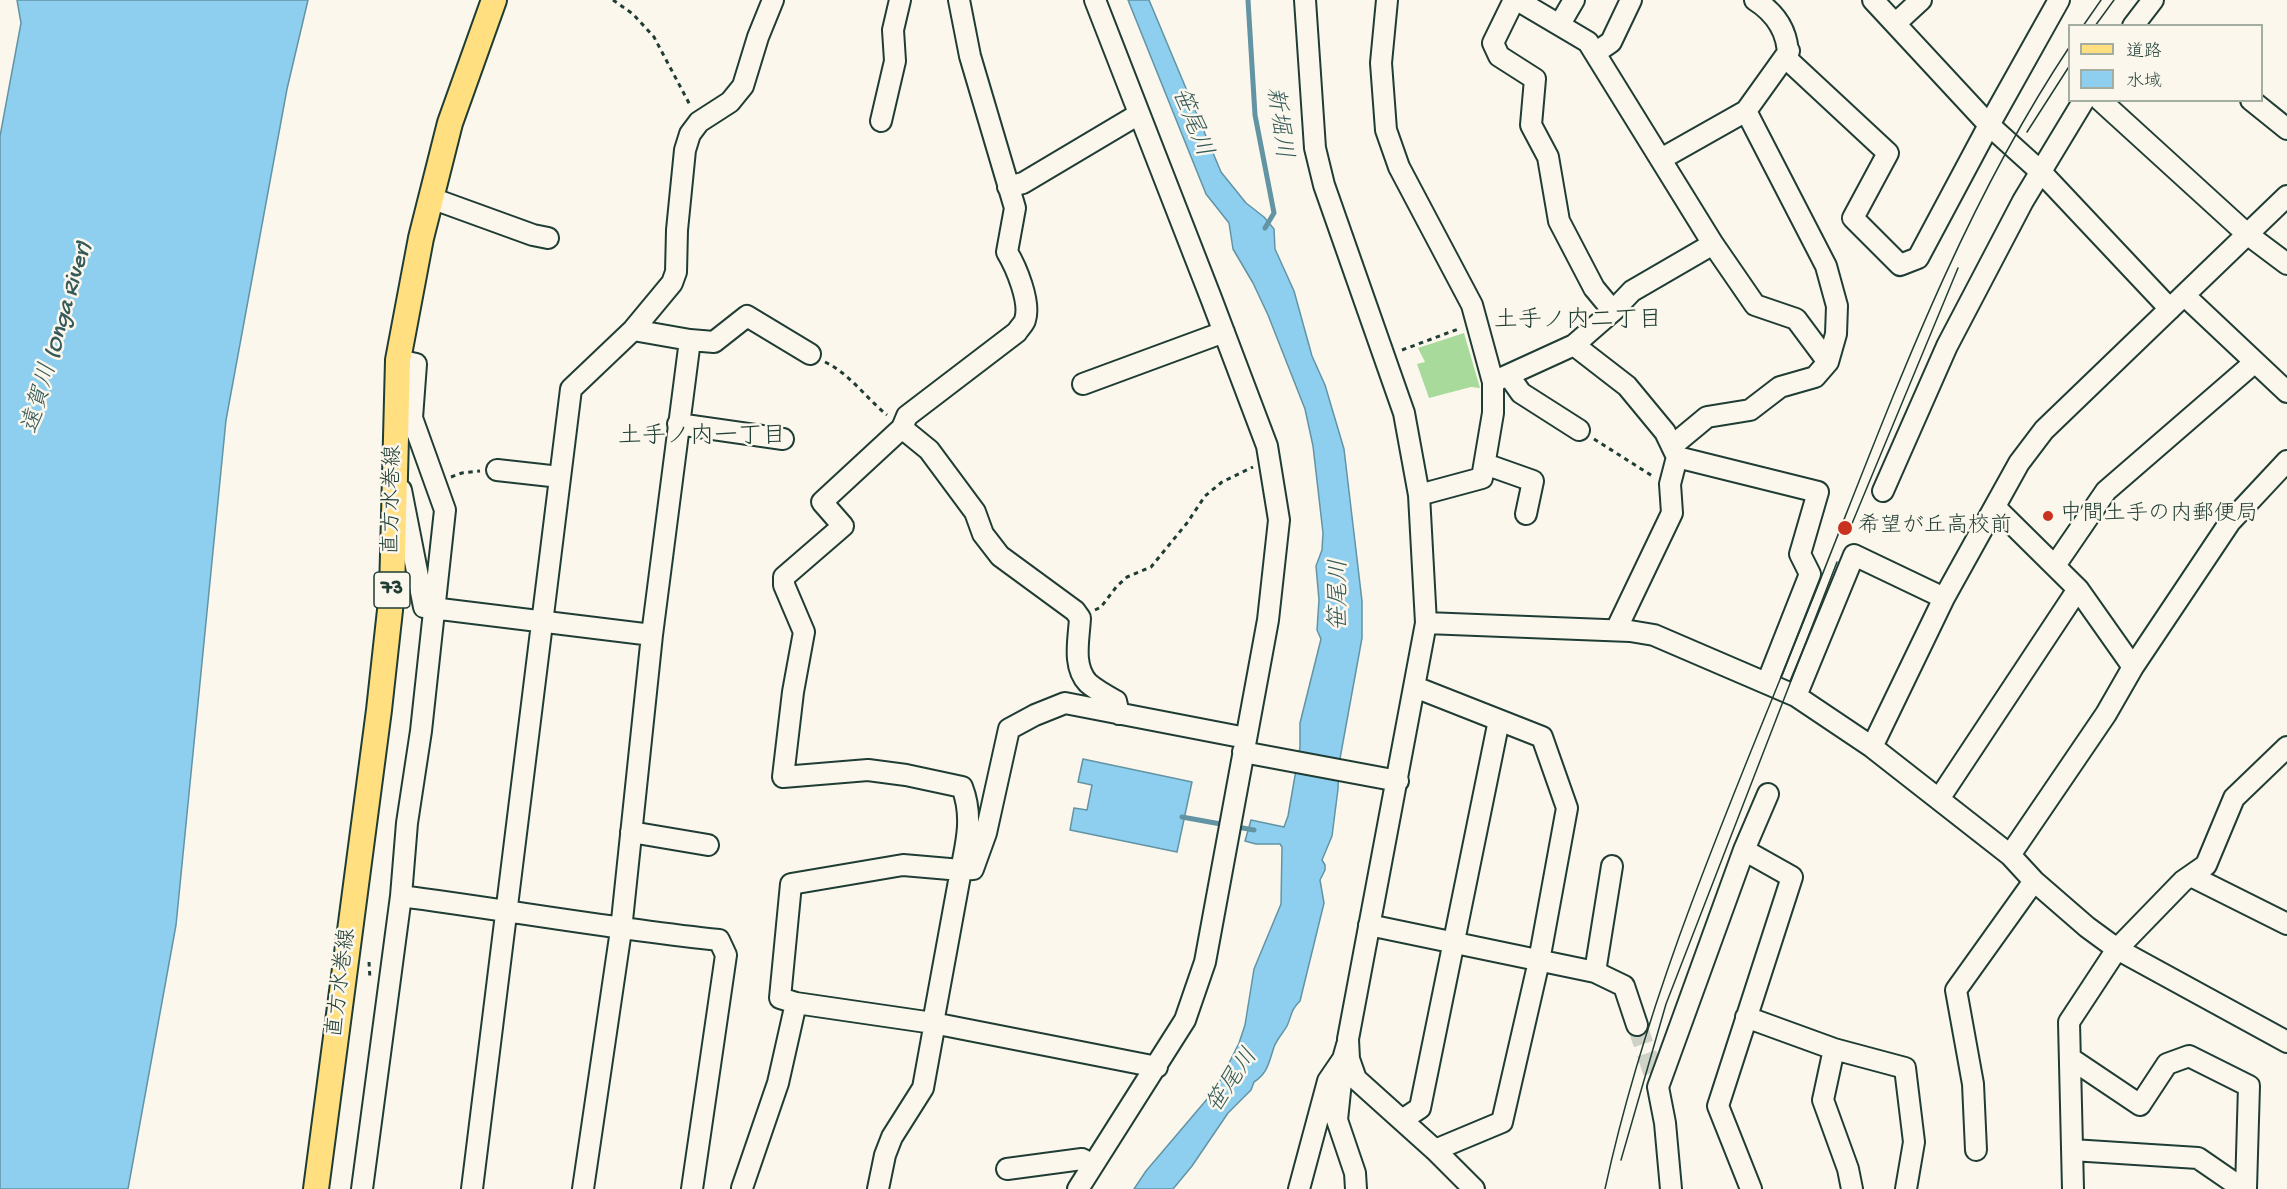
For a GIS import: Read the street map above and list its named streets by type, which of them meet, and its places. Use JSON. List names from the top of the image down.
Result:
{
  "streets": {
    "main road": ["直方水巻線", "73"]
  },
  "districts": ["土手ノ内二丁目", "土手ノ内一丁目"],
  "water": ["笹尾川", "新堀川", "遠賀川 (Onga River)"],
  "places": ["中間土手の内郵便局", "希望が丘高校前"],
  "legend": ["道路", "水域"]
}
